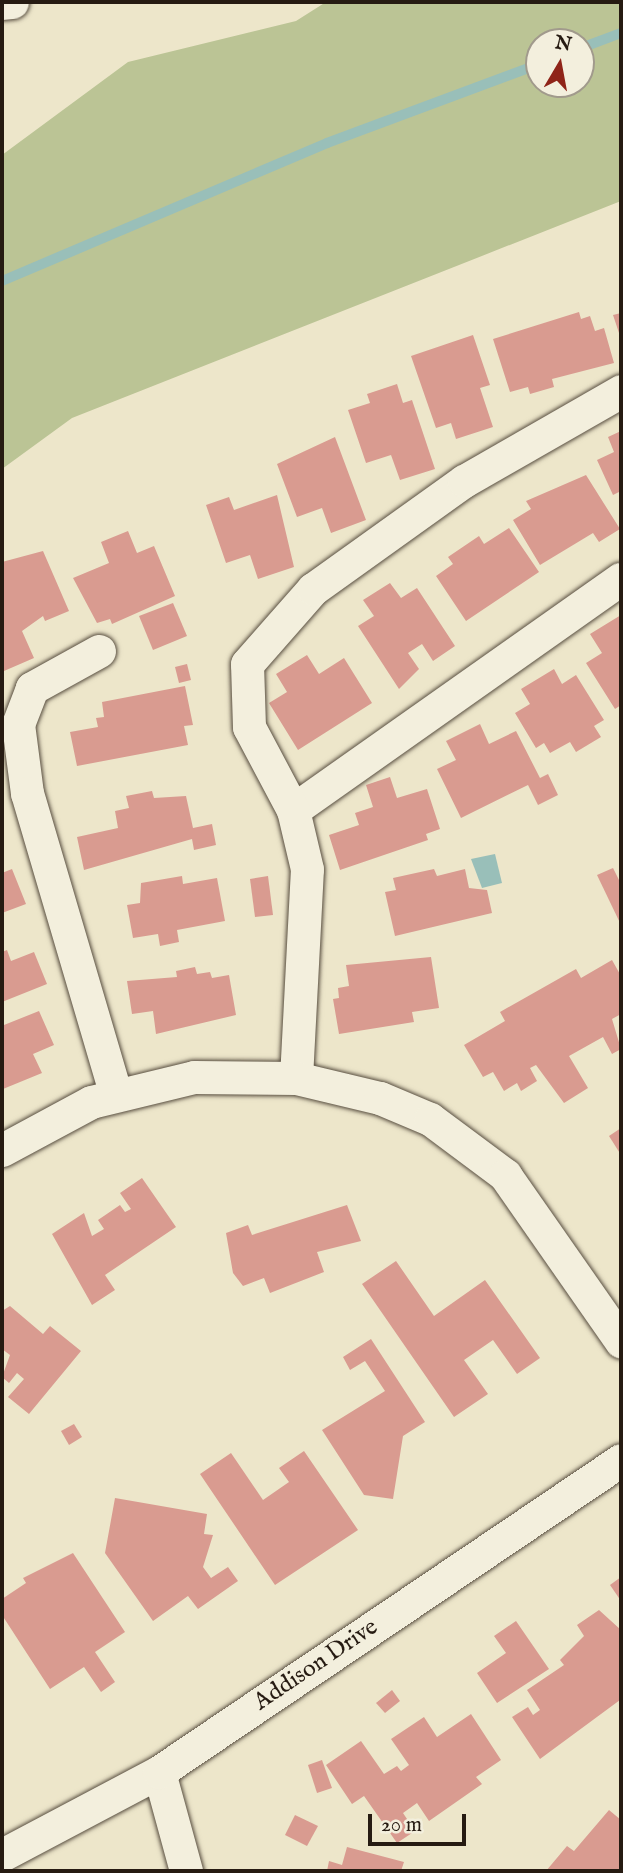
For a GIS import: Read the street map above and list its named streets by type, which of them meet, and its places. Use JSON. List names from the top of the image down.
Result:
{
  "streets": {
    "street": ["Addison Drive"]
  },
  "scale_bar": "20 m",
  "north": "top"
}
